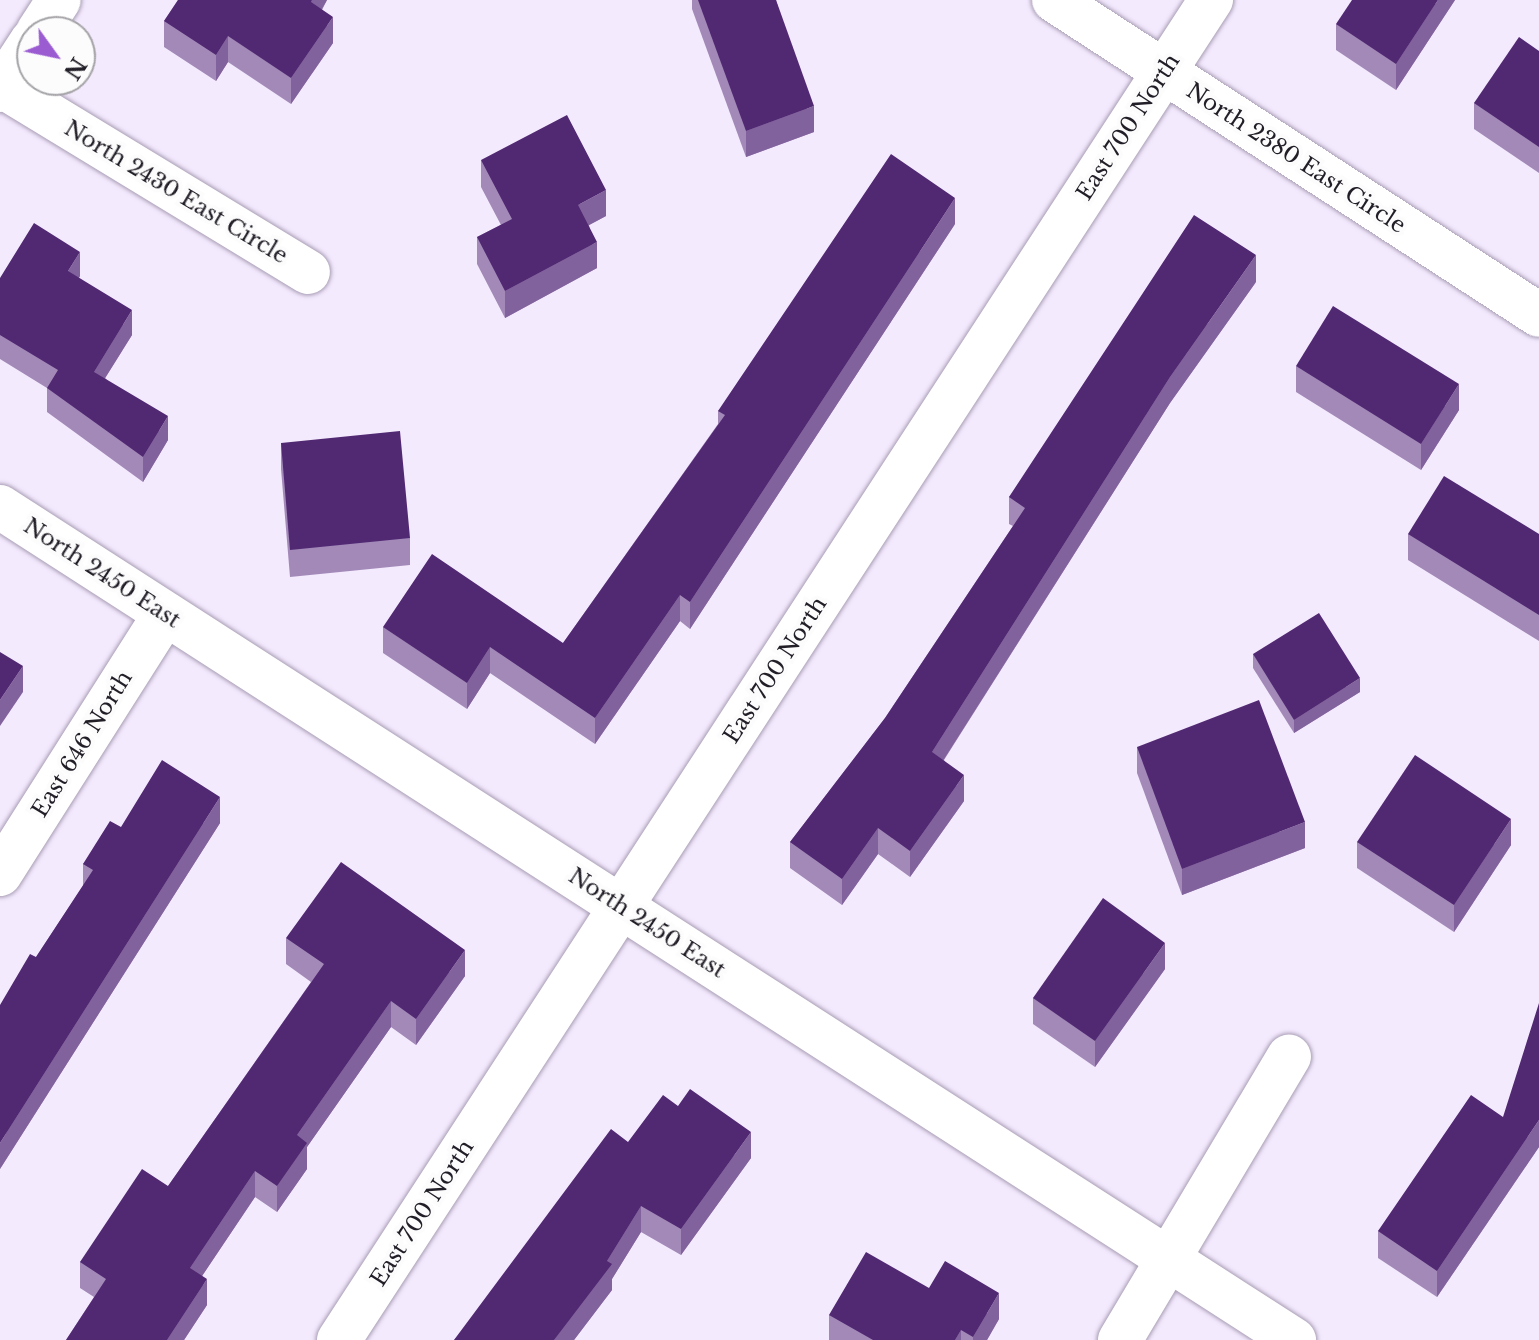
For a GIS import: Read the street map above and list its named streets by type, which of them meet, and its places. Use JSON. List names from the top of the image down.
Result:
{
  "streets": {
    "street": [
      "East 700 North",
      "North 2380 East Circle",
      "North 2430 East Circle",
      "North 2450 East",
      "East 646 North"
    ]
  },
  "crossings": [
    ["East 700 North", "North 2380 East Circle"],
    ["East 700 North", "North 2450 East"],
    ["North 2450 East", "East 646 North"]
  ],
  "north": "bottom right"
}
